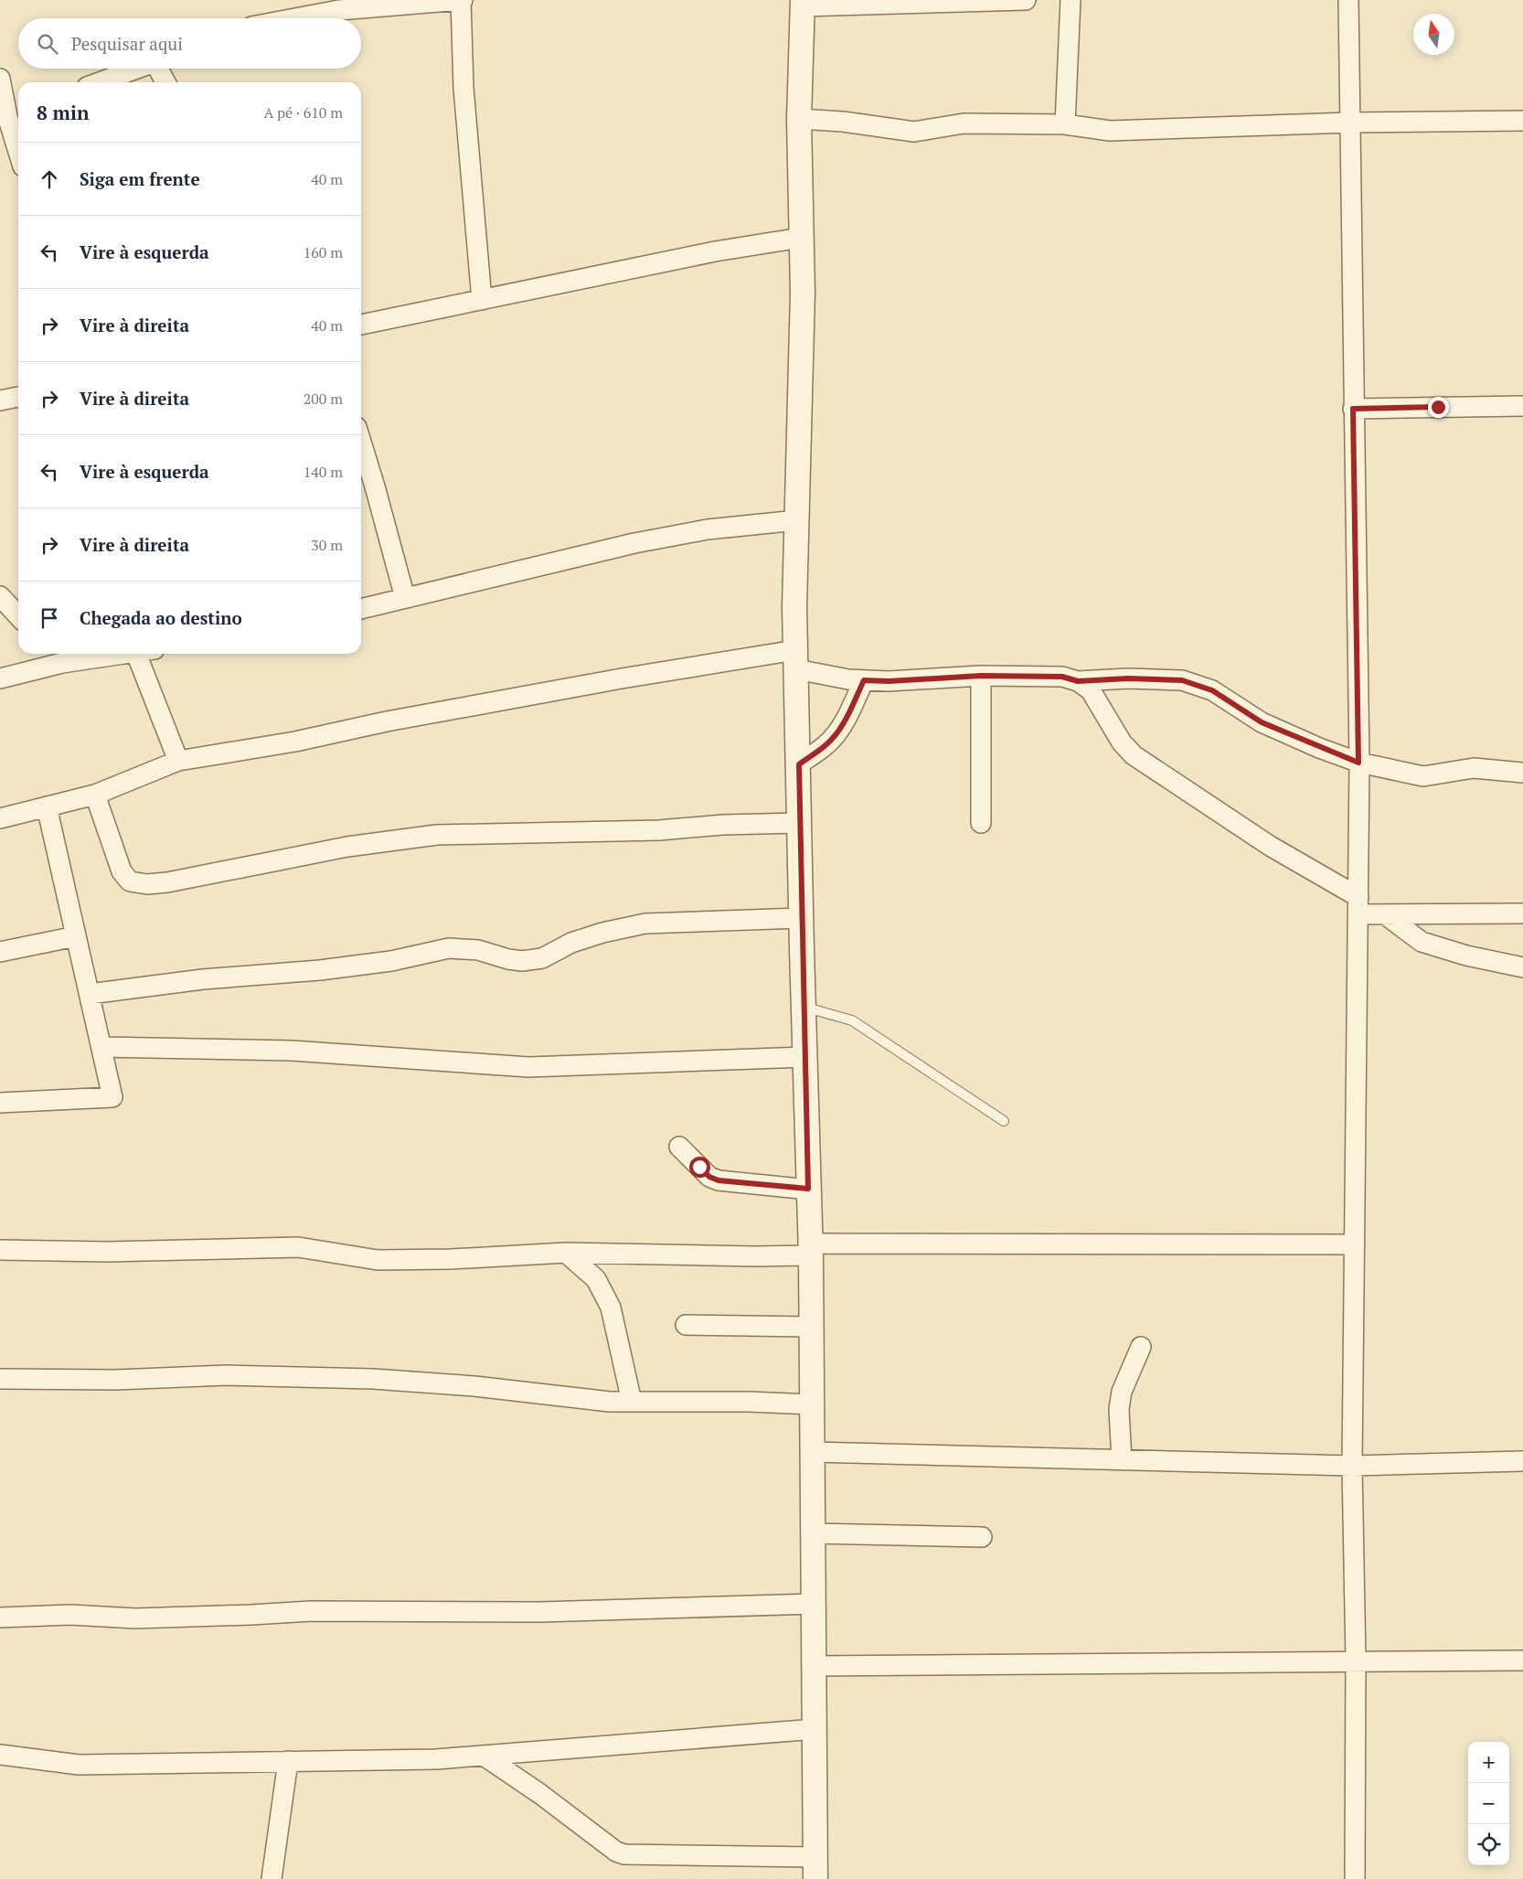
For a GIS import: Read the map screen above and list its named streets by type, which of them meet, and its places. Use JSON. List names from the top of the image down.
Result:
{
  "north": "top",
  "page": {
    "search": "Pesquisar aqui",
    "heading": ["8 min", "A pé · 610 m"],
    "list": [
      ["Siga em frente", "40 m"],
      ["Vire à esquerda", "160 m"],
      ["Vire à direita", "40 m"],
      ["Vire à direita", "200 m"],
      ["Vire à esquerda", "140 m"],
      ["Vire à direita", "30 m"],
      "Chegada ao destino"
    ],
    "map_buttons": ["+", "−"]
  }
}
